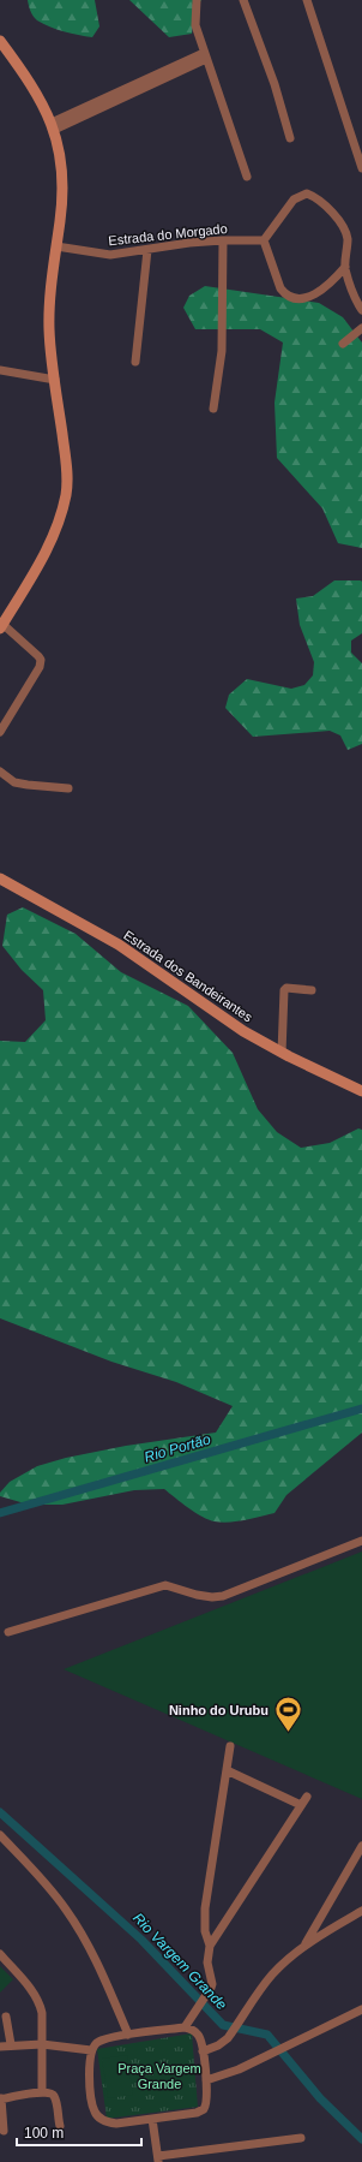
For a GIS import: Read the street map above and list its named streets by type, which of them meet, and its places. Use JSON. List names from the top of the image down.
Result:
{
  "streets": {
    "main road": ["Estrada dos Bandeirantes"],
    "street": ["Estrada do Morgado"]
  },
  "water": ["Rio Portão", "Rio Vargem Grande"],
  "parks": ["Praça Vargem Grande"],
  "places": {
    "sports": ["Ninho do Urubu"]
  },
  "scale_bar": "100 m"
}
